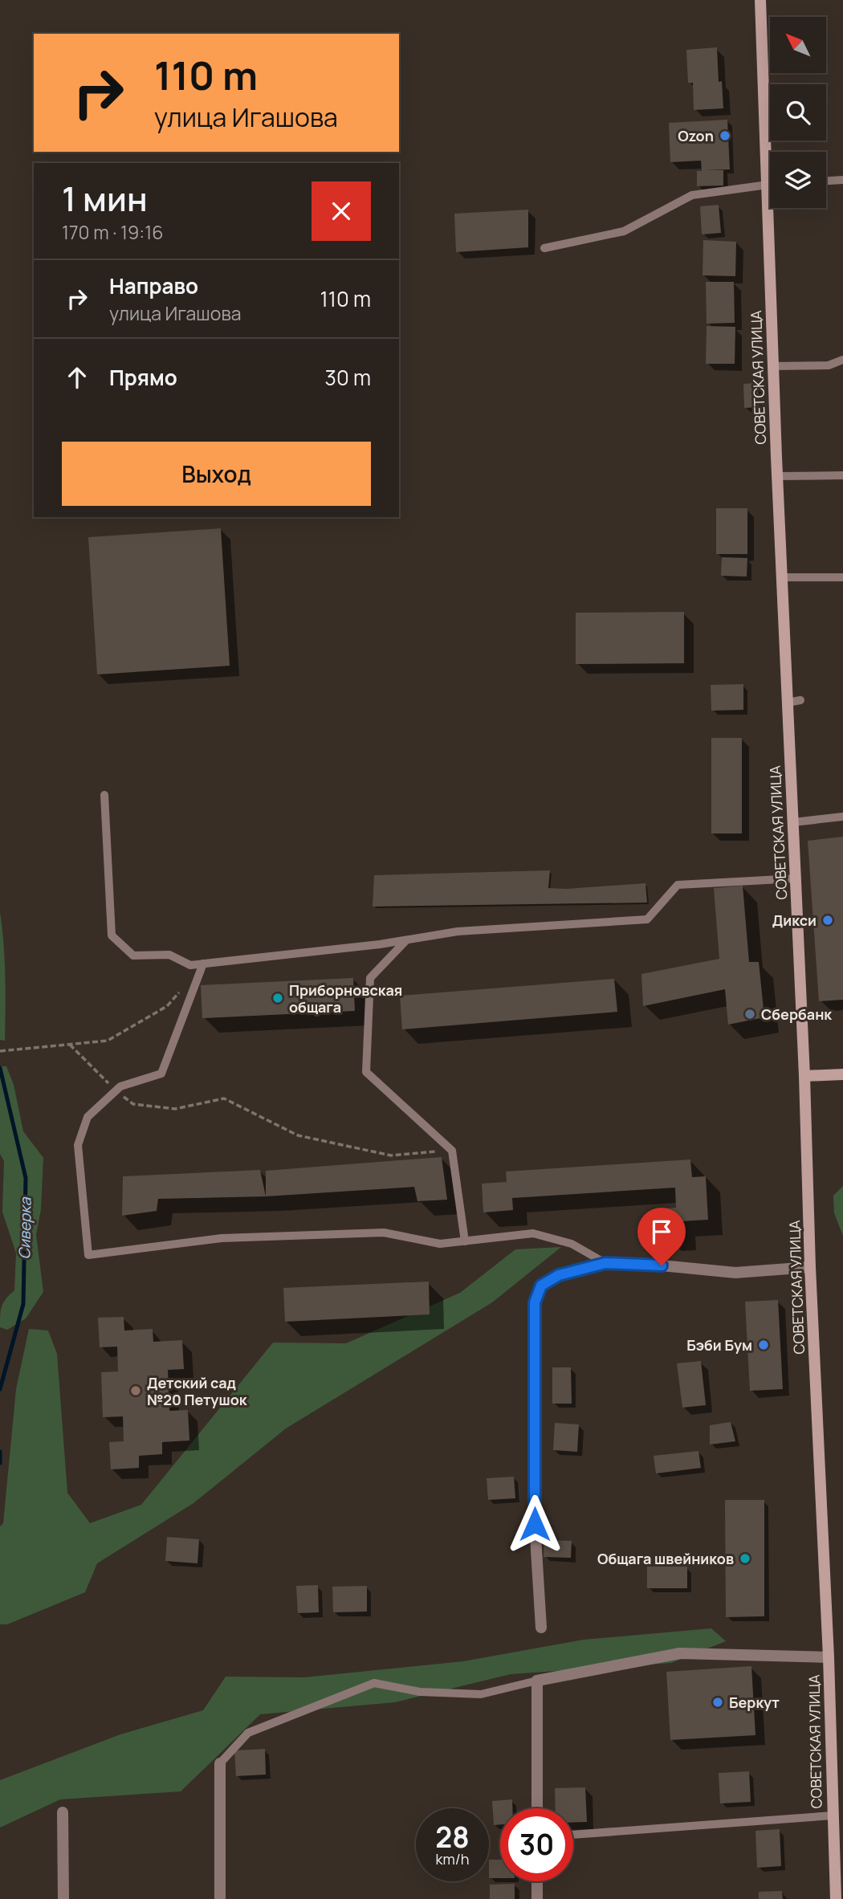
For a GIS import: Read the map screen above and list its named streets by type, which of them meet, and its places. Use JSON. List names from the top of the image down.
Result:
{
  "streets": {
    "main road": ["СОВЕТСКАЯ УЛИЦА"]
  },
  "water": ["Сиверка"],
  "places": [
    "Ozon",
    "Дикси",
    "Приборновская общага",
    "Сбербанк",
    "Бэби Бум",
    "Детский сад №20 Петушок",
    "Общага швейников",
    "Беркут"
  ],
  "north": "top left",
  "page": {
    "turn": ["110 m", "улица Игашова"],
    "heading": ["1 мин", "170 m · 19:16"],
    "list": [
      {
        "name": "Направо",
        "note": "улица Игашова",
        "value": "110 m"
      },
      {
        "name": "Прямо",
        "value": "30 m"
      }
    ],
    "buttons": "Выход",
    "speed": "28 km/h",
    "limit": "30"
  }
}
